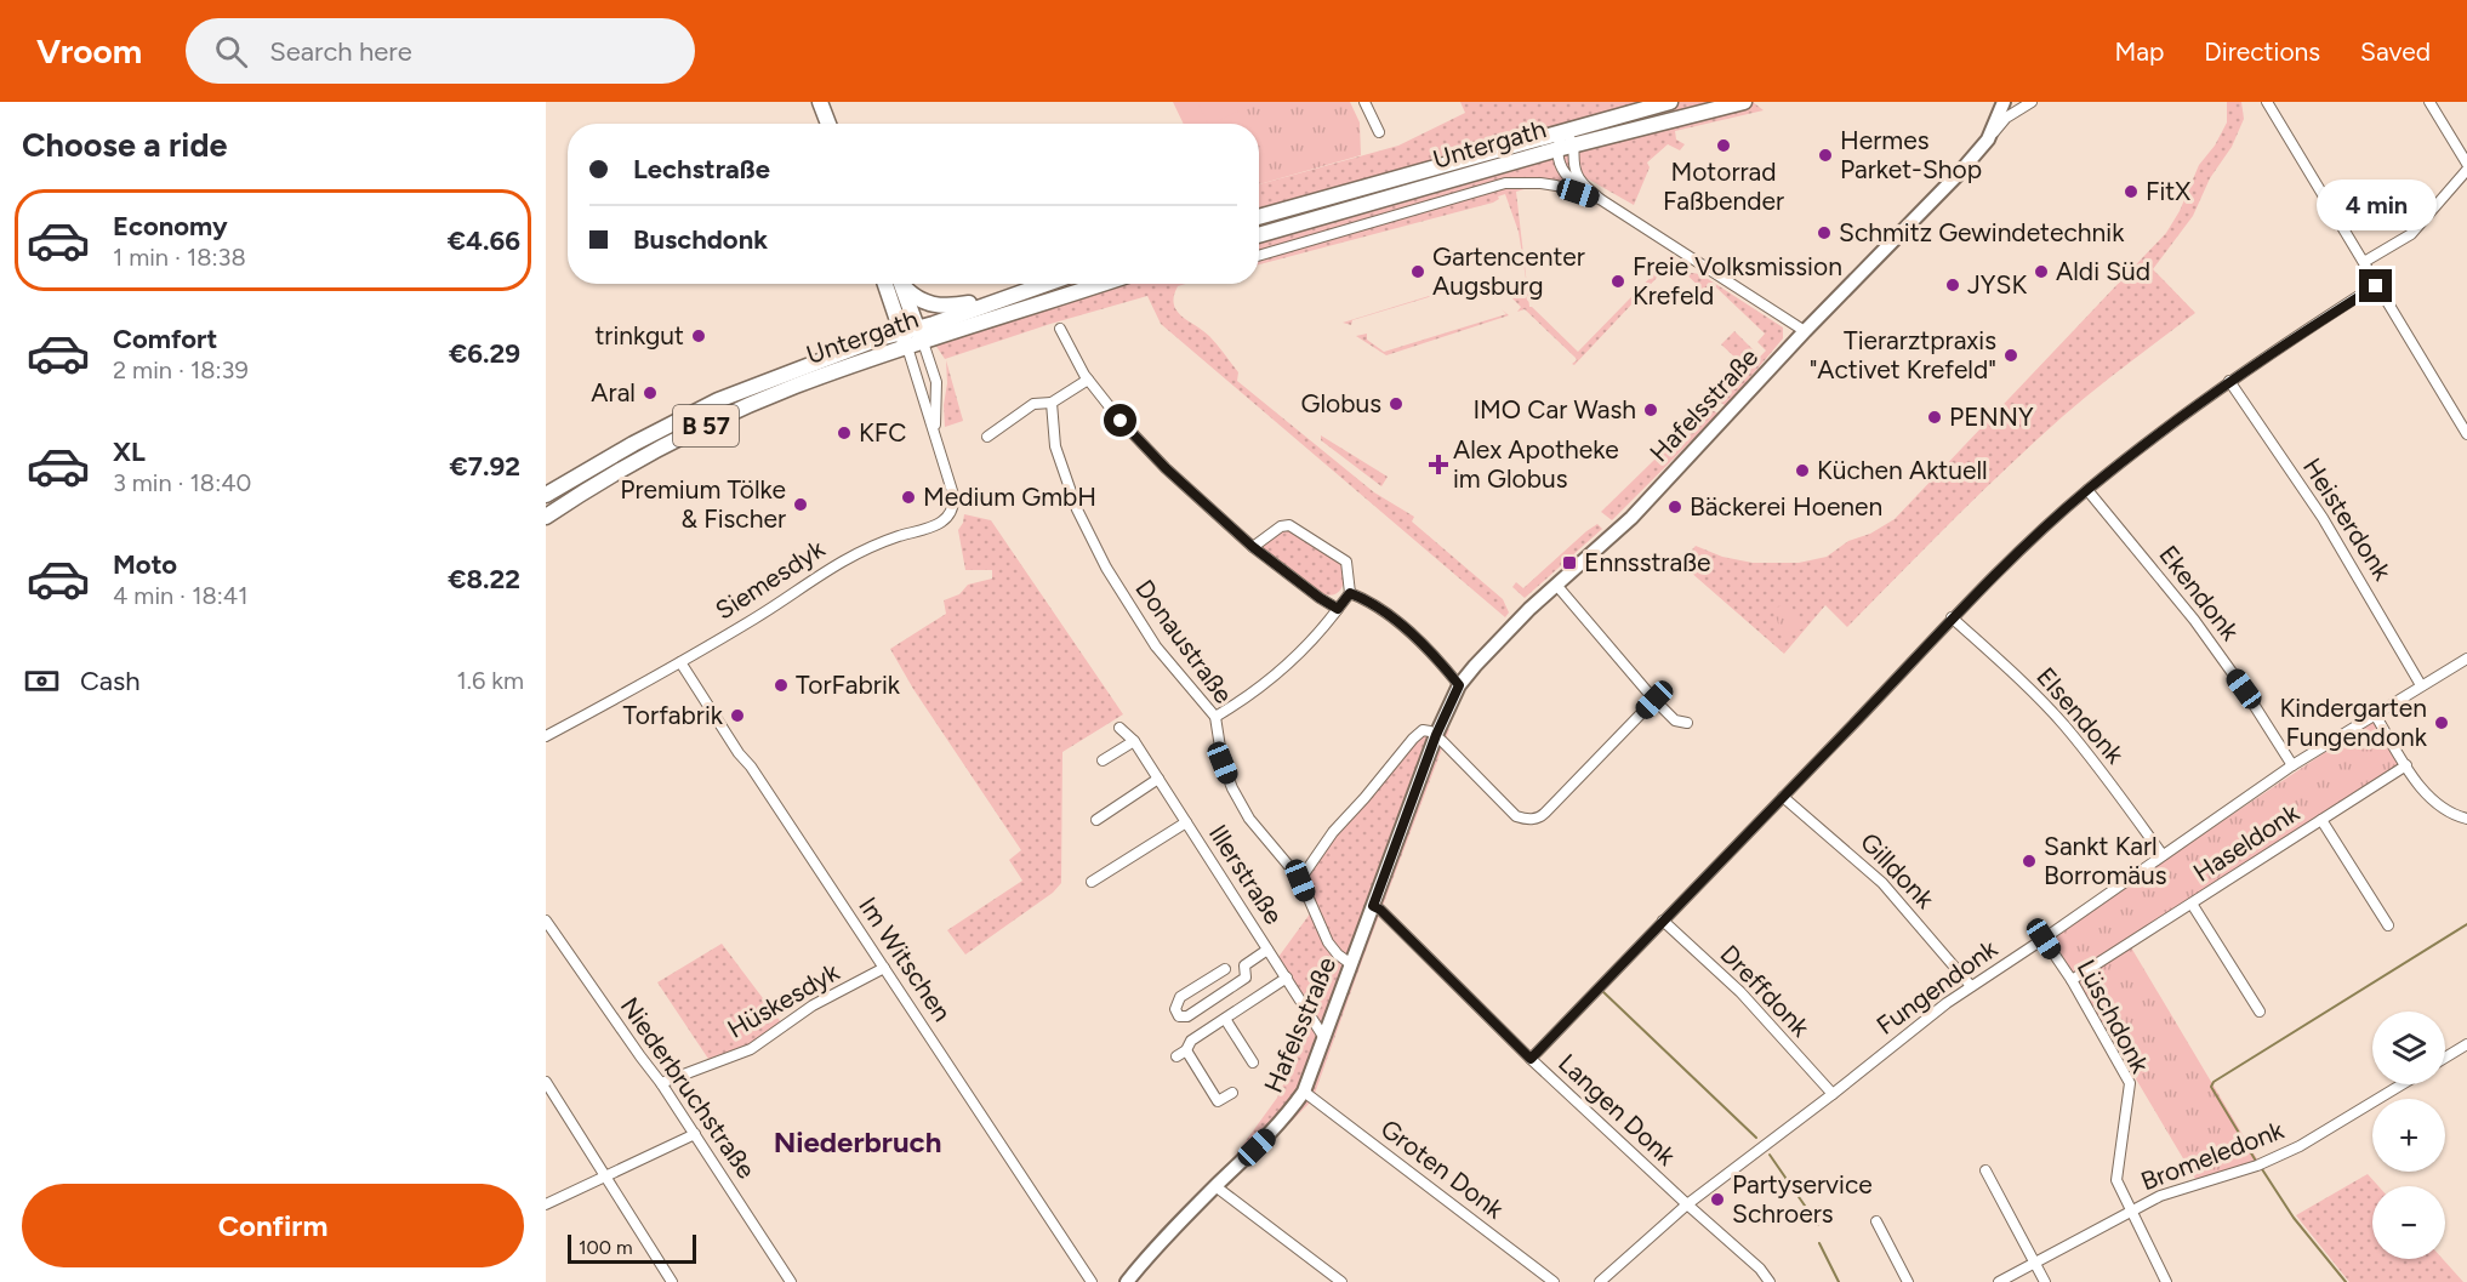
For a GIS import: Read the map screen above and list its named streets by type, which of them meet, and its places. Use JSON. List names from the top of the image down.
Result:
{
  "streets": {
    "main road": ["Untergath", "Hafelsstraße", "B 57"],
    "street": [
      "Heisterdonk",
      "Siemesdyk",
      "Ekendonk",
      "Donaustraße",
      "Elsendonk",
      "Haseldonk",
      "Gilldonk",
      "Illerstraße",
      "Im Witschen",
      "Fungendonk",
      "Dreffdonk",
      "Hüskesdyk",
      "Lüschdonk",
      "Niederbruchstraße",
      "Langen Donk",
      "Bromeledonk",
      "Groten Donk"
    ]
  },
  "crossings": [
    ["Untergath", "Siemesdyk"],
    ["Hafelsstraße", "Donaustraße"],
    ["Hafelsstraße", "Illerstraße"],
    ["Hafelsstraße", "Langen Donk"],
    ["Hafelsstraße", "Groten Donk"],
    ["Heisterdonk", "Fungendonk"],
    ["Siemesdyk", "Im Witschen"],
    ["Ekendonk", "Fungendonk"],
    ["Elsendonk", "Fungendonk"],
    ["Haseldonk", "Lüschdonk"],
    ["Gilldonk", "Fungendonk"],
    ["Im Witschen", "Hüskesdyk"],
    ["Fungendonk", "Dreffdonk"],
    ["Fungendonk", "Lüschdonk"],
    ["Fungendonk", "Langen Donk"],
    ["Hüskesdyk", "Niederbruchstraße"],
    ["Lüschdonk", "Bromeledonk"]
  ],
  "districts": ["Niederbruch"],
  "places": {
    "other": [
      "Motorrad Faßbender",
      "Hermes Parket-Shop",
      "FitX",
      "Schmitz Gewindetechnik",
      "Gartencenter Augsburg",
      "Aldi Süd",
      "Freie Volksmission Krefeld",
      "JYSK",
      "trinkgut",
      "Tierarztpraxis \"Activet Krefeld\"",
      "Aral",
      "Globus",
      "IMO Car Wash",
      "PENNY",
      "KFC",
      "Küchen Aktuell",
      "Medium GmbH",
      "Premium Tölke & Fischer",
      "Bäckerei Hoenen",
      "TorFabrik",
      "Torfabrik",
      "Kindergarten Fungendonk",
      "Sankt Karl Borromäus",
      "Partyservice Schroers"
    ],
    "health": ["Alex Apotheke im Globus"],
    "transit": ["Ennsstraße"]
  },
  "scale_bar": "100 m",
  "page": {
    "header": "Vroom",
    "search": "Search here",
    "nav": ["Map", "Directions", "Saved"],
    "heading": "Choose a ride",
    "banner": ["Lechstraße", "Buschdonk"],
    "bubble": "4 min",
    "list": [
      {
        "name": "Economy",
        "note": "1 min · 18:38",
        "value": "€4.66"
      },
      {
        "name": "Comfort",
        "note": "2 min · 18:39",
        "value": "€6.29"
      },
      {
        "name": "XL",
        "note": "3 min · 18:40",
        "value": "€7.92"
      },
      {
        "name": "Moto",
        "note": "4 min · 18:41",
        "value": "€8.22"
      }
    ],
    "pay": ["Cash", "1.6 km"],
    "map_buttons": ["+", "−"],
    "buttons": "Confirm",
    "scale": "100 m"
  }
}
